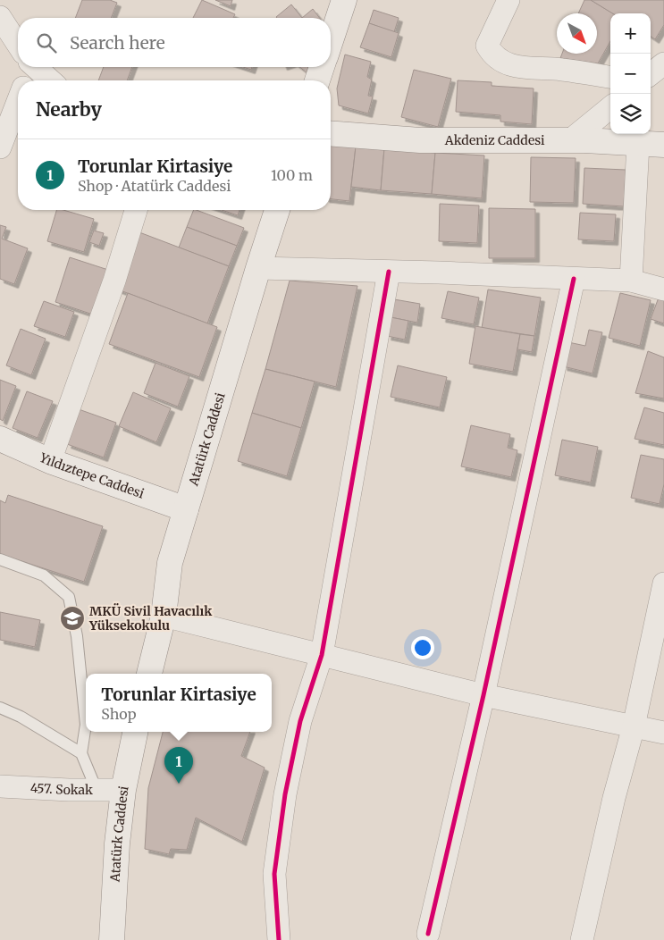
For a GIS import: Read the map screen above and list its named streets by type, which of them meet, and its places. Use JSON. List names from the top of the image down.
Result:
{
  "streets": {
    "main road": ["Akdeniz Caddesi", "Atatürk Caddesi", "Yıldıztepe Caddesi"],
    "street": ["457. Sokak"]
  },
  "crossings": [
    ["Atatürk Caddesi", "Yıldıztepe Caddesi"],
    ["Atatürk Caddesi", "457. Sokak"]
  ],
  "places": {
    "school or university": ["MKÜ Sivil Havacılık Yüksekokulu"]
  },
  "north": "bottom right",
  "page": {
    "map_buttons": ["+", "−"],
    "search": "Search here",
    "heading": "Nearby",
    "list": [
      {
        "mark": "1",
        "name": "Torunlar Kirtasiye",
        "note": "Shop · Atatürk Caddesi",
        "value": "100 m"
      }
    ],
    "popup": ["Torunlar Kirtasiye", "Shop"],
    "pins": "1"
  }
}
